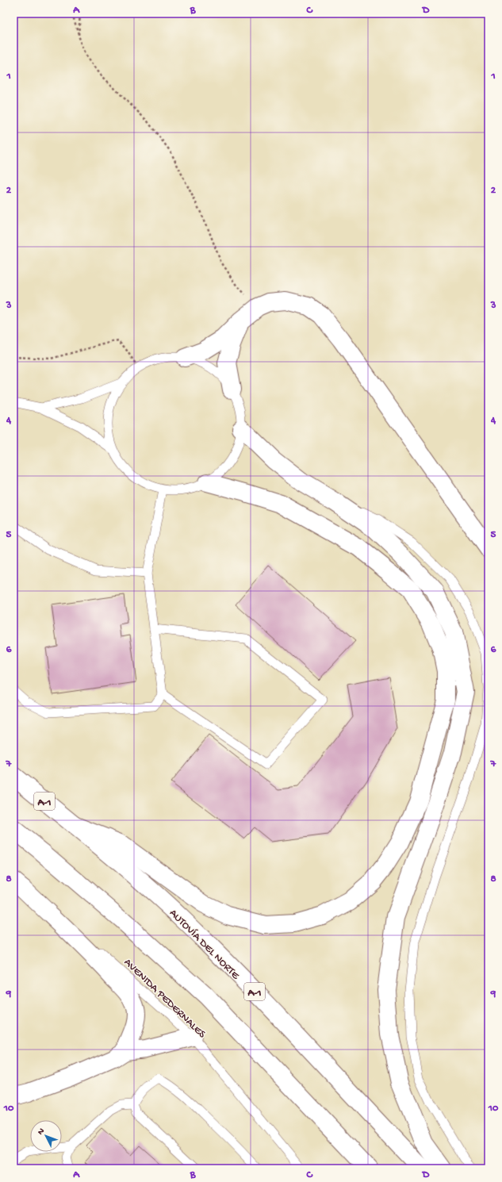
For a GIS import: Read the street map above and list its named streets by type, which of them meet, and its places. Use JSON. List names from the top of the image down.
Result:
{
  "streets": {
    "main road": ["A-1", "AUTOVÍA DEL NORTE"],
    "lane": ["AVENIDA PEDERNALES"]
  },
  "north": "top left",
  "grid": {
    "columns": [
      "A",
      "B",
      "C",
      "D"
    ],
    "rows": [
      "1",
      "2",
      "3",
      "4",
      "5",
      "6",
      "7",
      "8",
      "9",
      "10"
    ]
  }
}
